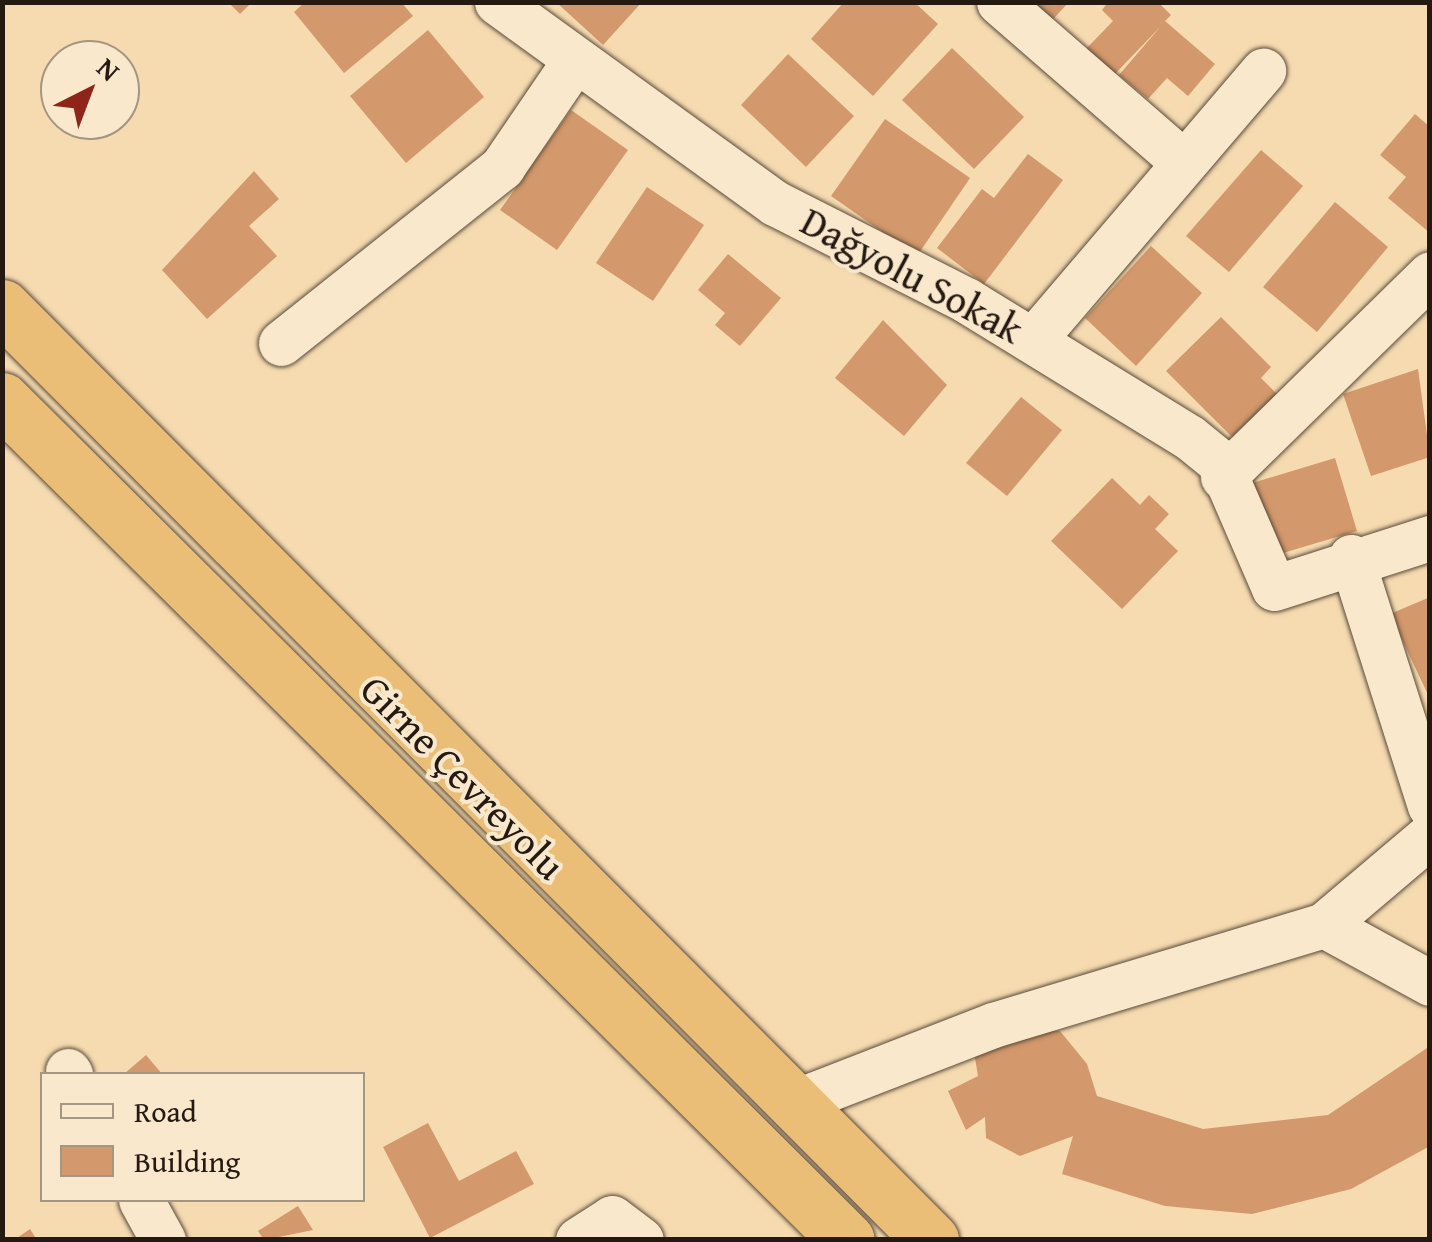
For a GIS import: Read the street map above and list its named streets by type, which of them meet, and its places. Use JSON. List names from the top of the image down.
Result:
{
  "streets": {
    "highway": ["Girne Çevreyolu"],
    "street": ["Dağyolu Sokak"]
  },
  "legend": ["Road", "Building"],
  "north": "top right"
}
